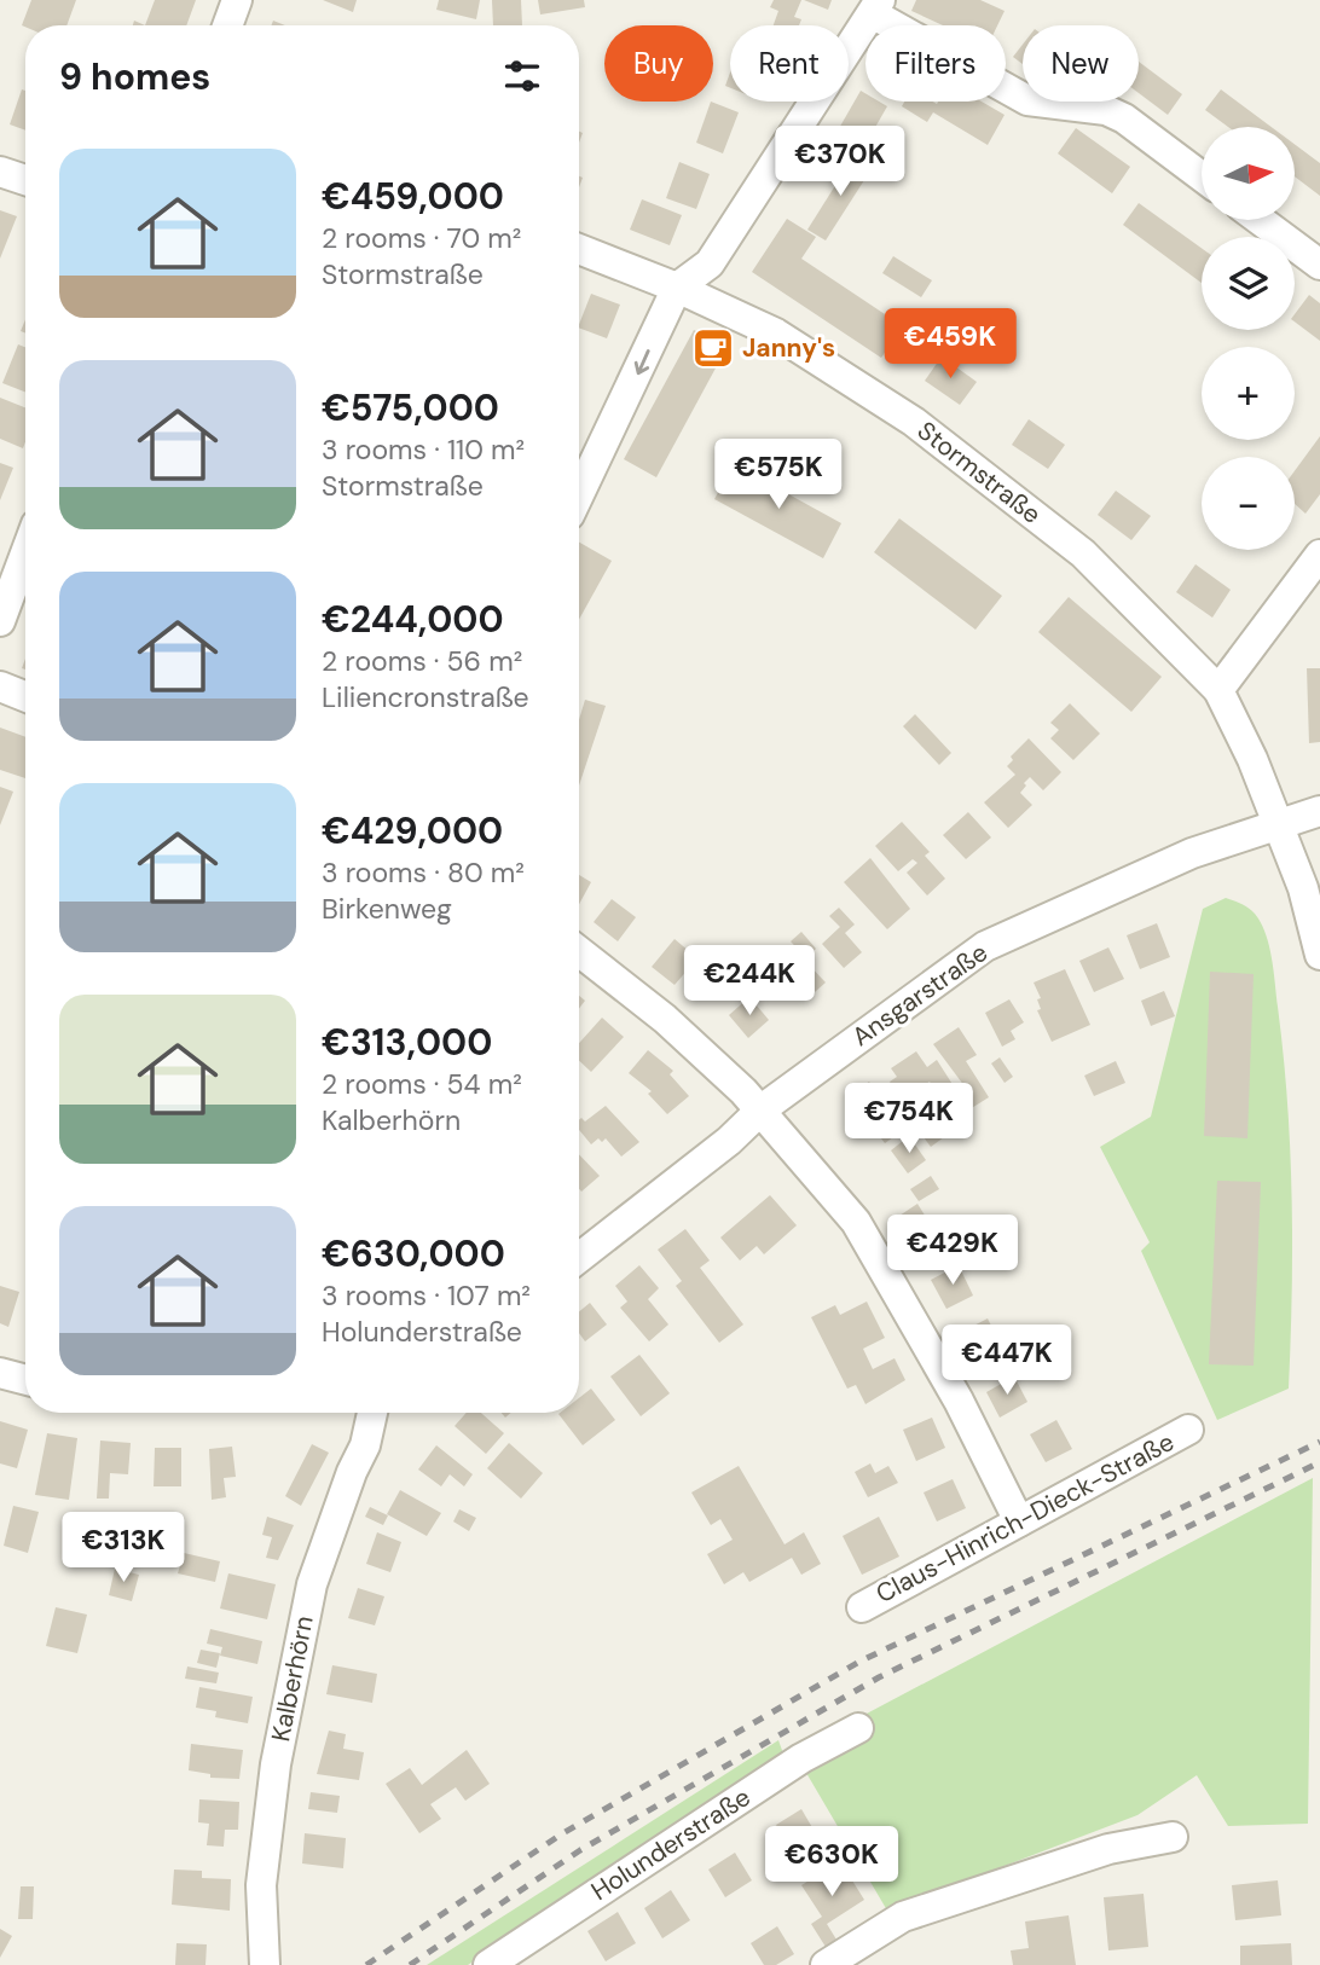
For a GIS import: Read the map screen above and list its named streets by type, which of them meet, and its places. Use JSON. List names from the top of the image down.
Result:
{
  "streets": {
    "street": [
      "Stormstraße",
      "Ansgarstraße",
      "Claus-Hinrich-Dieck-Straße",
      "Kalberhörn",
      "Holunderstraße"
    ]
  },
  "crossings": [
    ["Stormstraße", "Ansgarstraße"]
  ],
  "places": {
    "cafe": ["Janny's"]
  },
  "north": "right",
  "page": {
    "chip": [
      "Buy",
      "Rent",
      "Filters",
      "New"
    ],
    "heading": "9 homes",
    "price": [
      "€370K",
      "€459K",
      "€575K",
      "€244K",
      "€754K",
      "€429K",
      "€447K",
      "€313K",
      "€630K"
    ],
    "map_buttons": ["+", "−"],
    "list": [
      {
        "name": "€459,000",
        "note": "2 rooms · 70 m² · Stormstraße"
      },
      {
        "name": "€575,000",
        "note": "3 rooms · 110 m² · Stormstraße"
      },
      {
        "name": "€244,000",
        "note": "2 rooms · 56 m² · Liliencronstraße"
      },
      {
        "name": "€429,000",
        "note": "3 rooms · 80 m² · Birkenweg"
      },
      {
        "name": "€313,000",
        "note": "2 rooms · 54 m² · Kalberhörn"
      },
      {
        "name": "€630,000",
        "note": "3 rooms · 107 m² · Holunderstraße"
      }
    ]
  }
}
